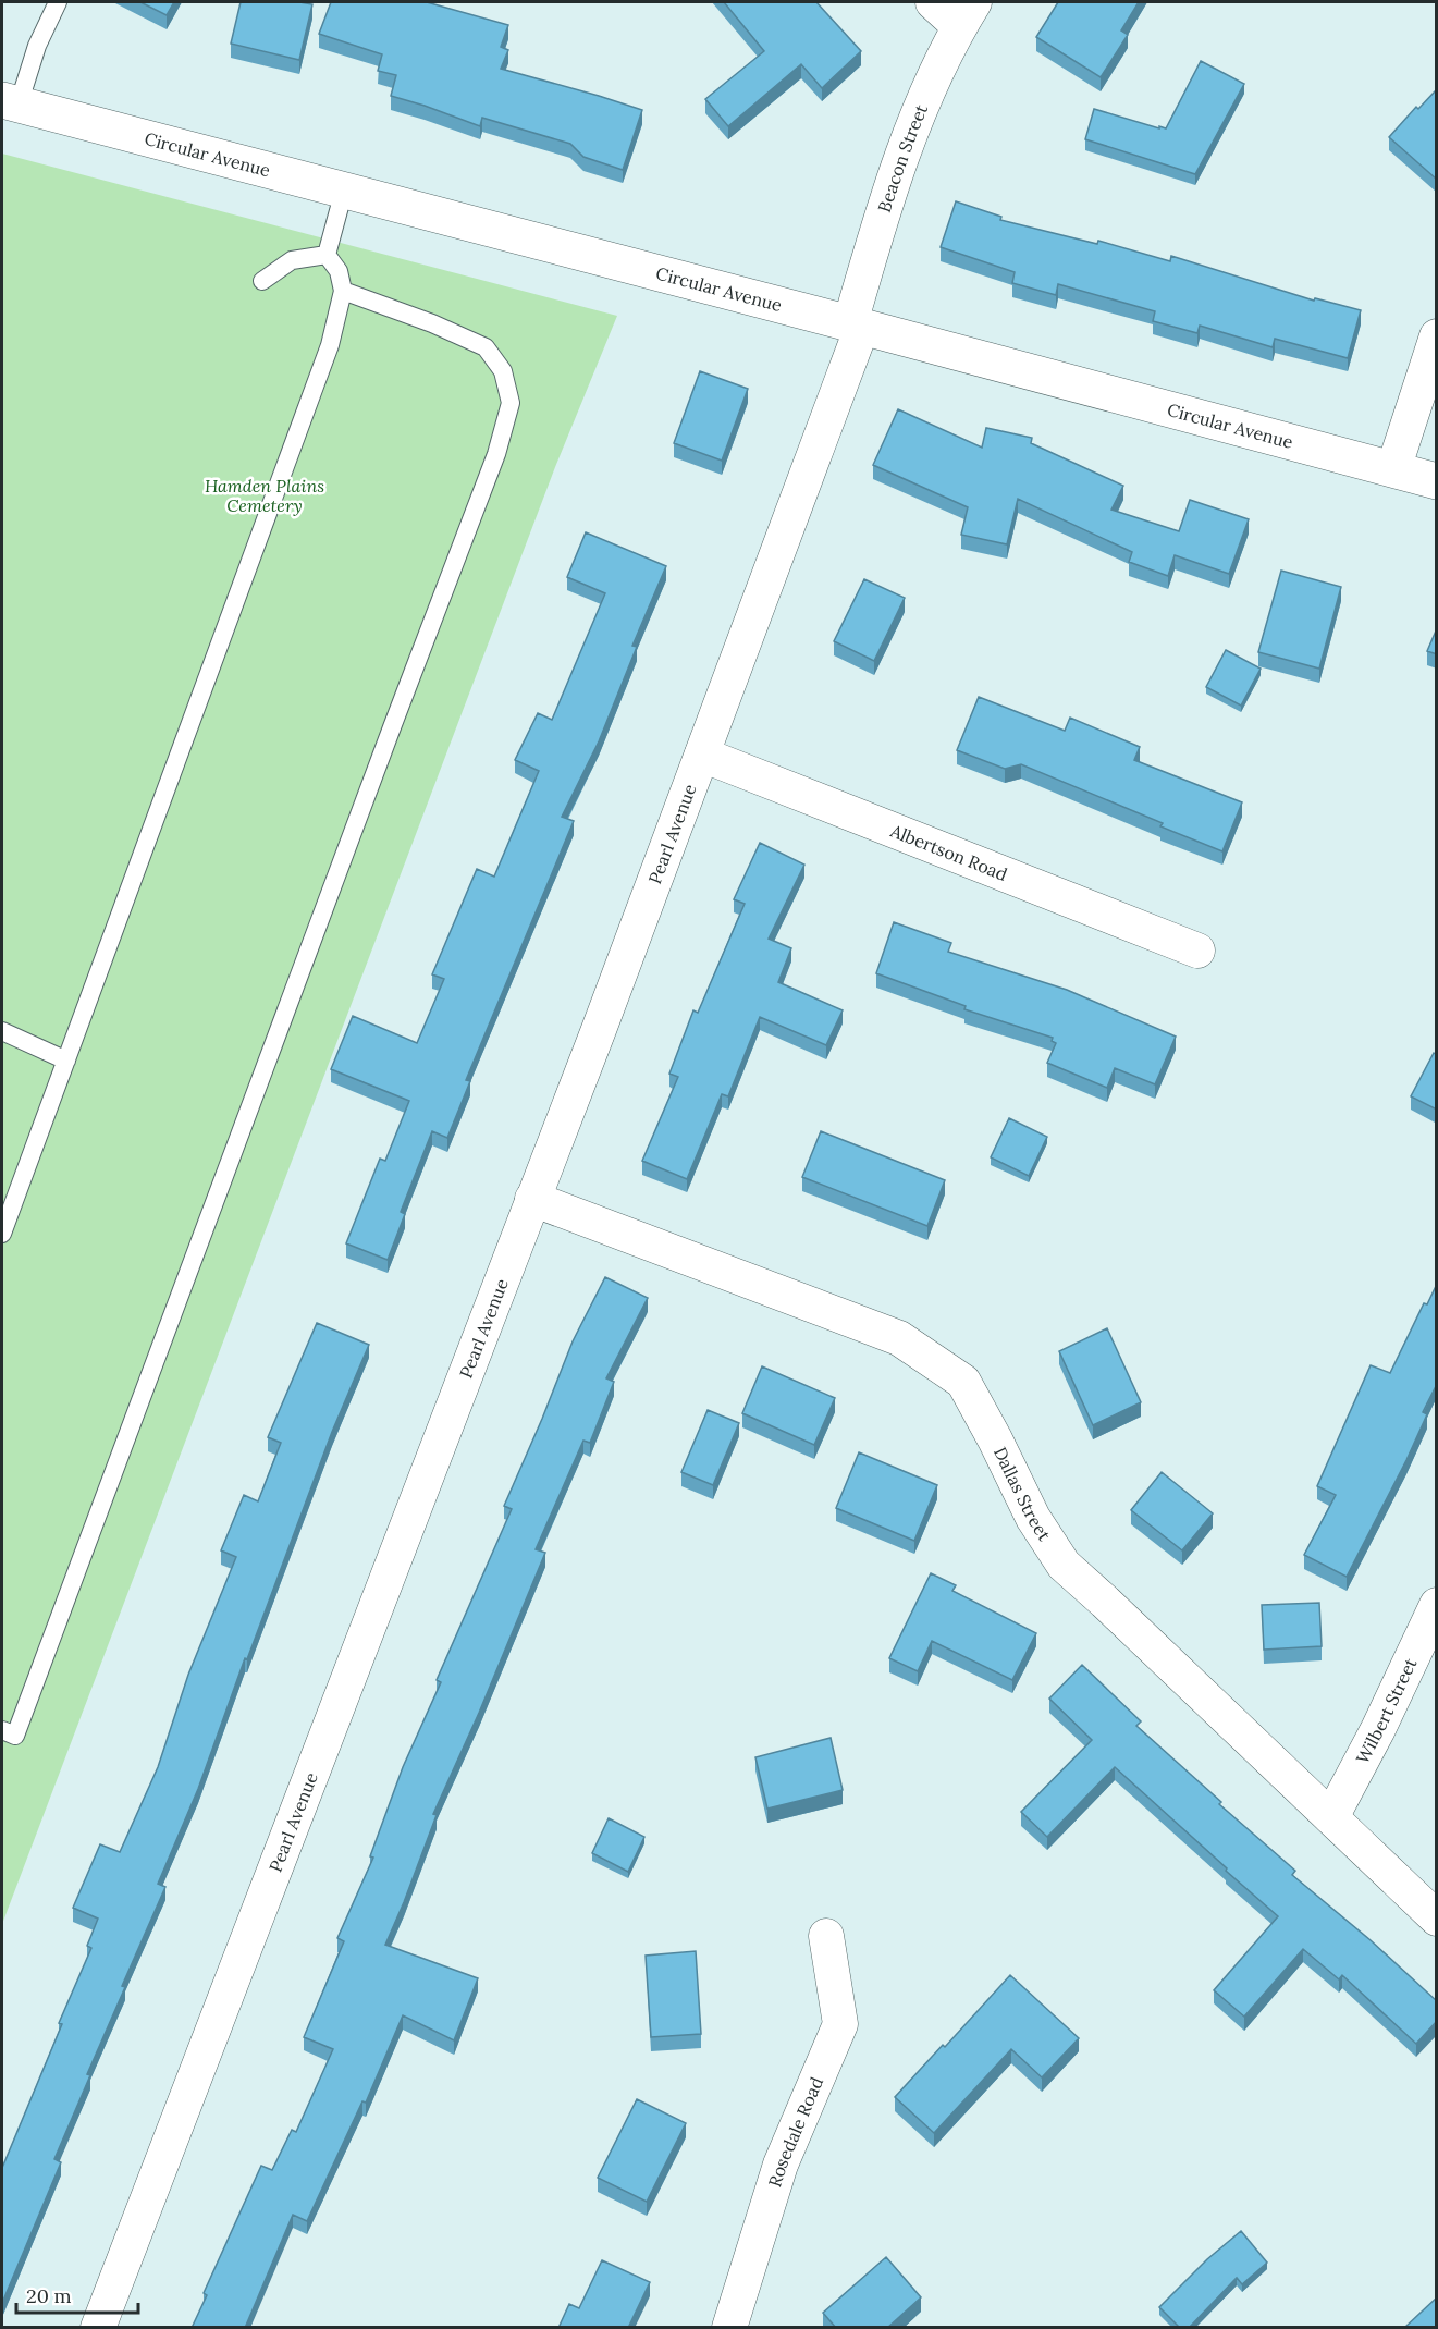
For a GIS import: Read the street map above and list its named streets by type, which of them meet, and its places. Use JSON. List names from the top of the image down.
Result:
{
  "streets": {
    "main road": ["Circular Avenue"],
    "street": [
      "Beacon Street",
      "Pearl Avenue",
      "Albertson Road",
      "Dallas Street",
      "Wilbert Street",
      "Rosedale Road"
    ]
  },
  "crossings": [
    ["Circular Avenue", "Beacon Street"],
    ["Circular Avenue", "Pearl Avenue"],
    ["Beacon Street", "Pearl Avenue"],
    ["Pearl Avenue", "Albertson Road"],
    ["Pearl Avenue", "Dallas Street"],
    ["Dallas Street", "Wilbert Street"]
  ],
  "parks": ["Hamden Plains Cemetery"],
  "scale_bar": "20 m"
}
